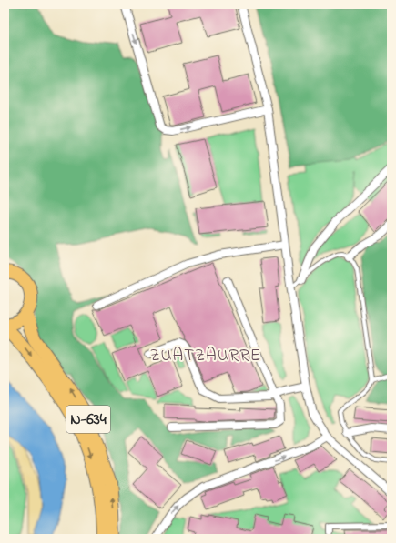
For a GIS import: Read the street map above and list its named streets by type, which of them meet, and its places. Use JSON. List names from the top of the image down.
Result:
{
  "streets": {
    "highway": ["N-634"]
  },
  "districts": ["ZUATZAURRE"]
}
